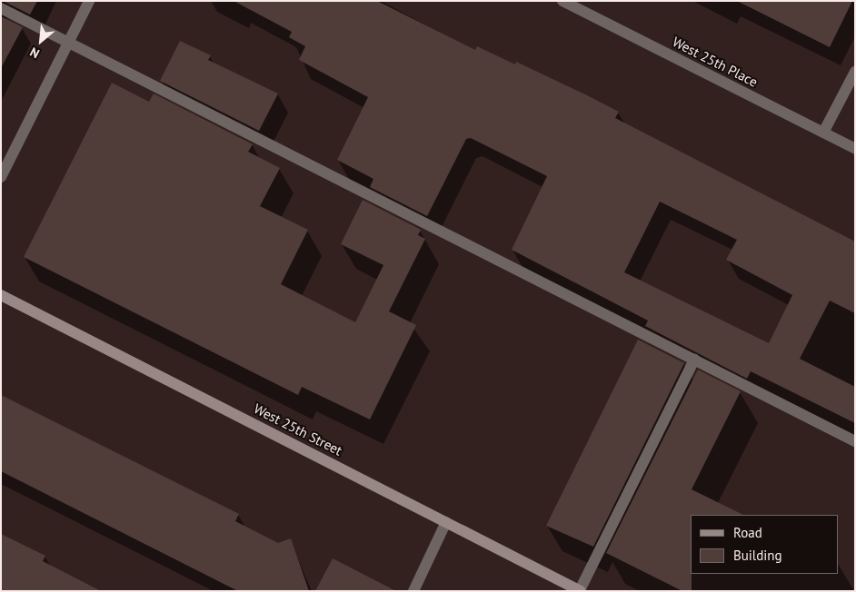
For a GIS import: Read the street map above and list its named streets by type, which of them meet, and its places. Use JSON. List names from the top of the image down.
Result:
{
  "streets": {
    "street": ["West 25th Place", "West 25th Street"]
  },
  "legend": ["Road", "Building"],
  "north": "bottom left"
}
